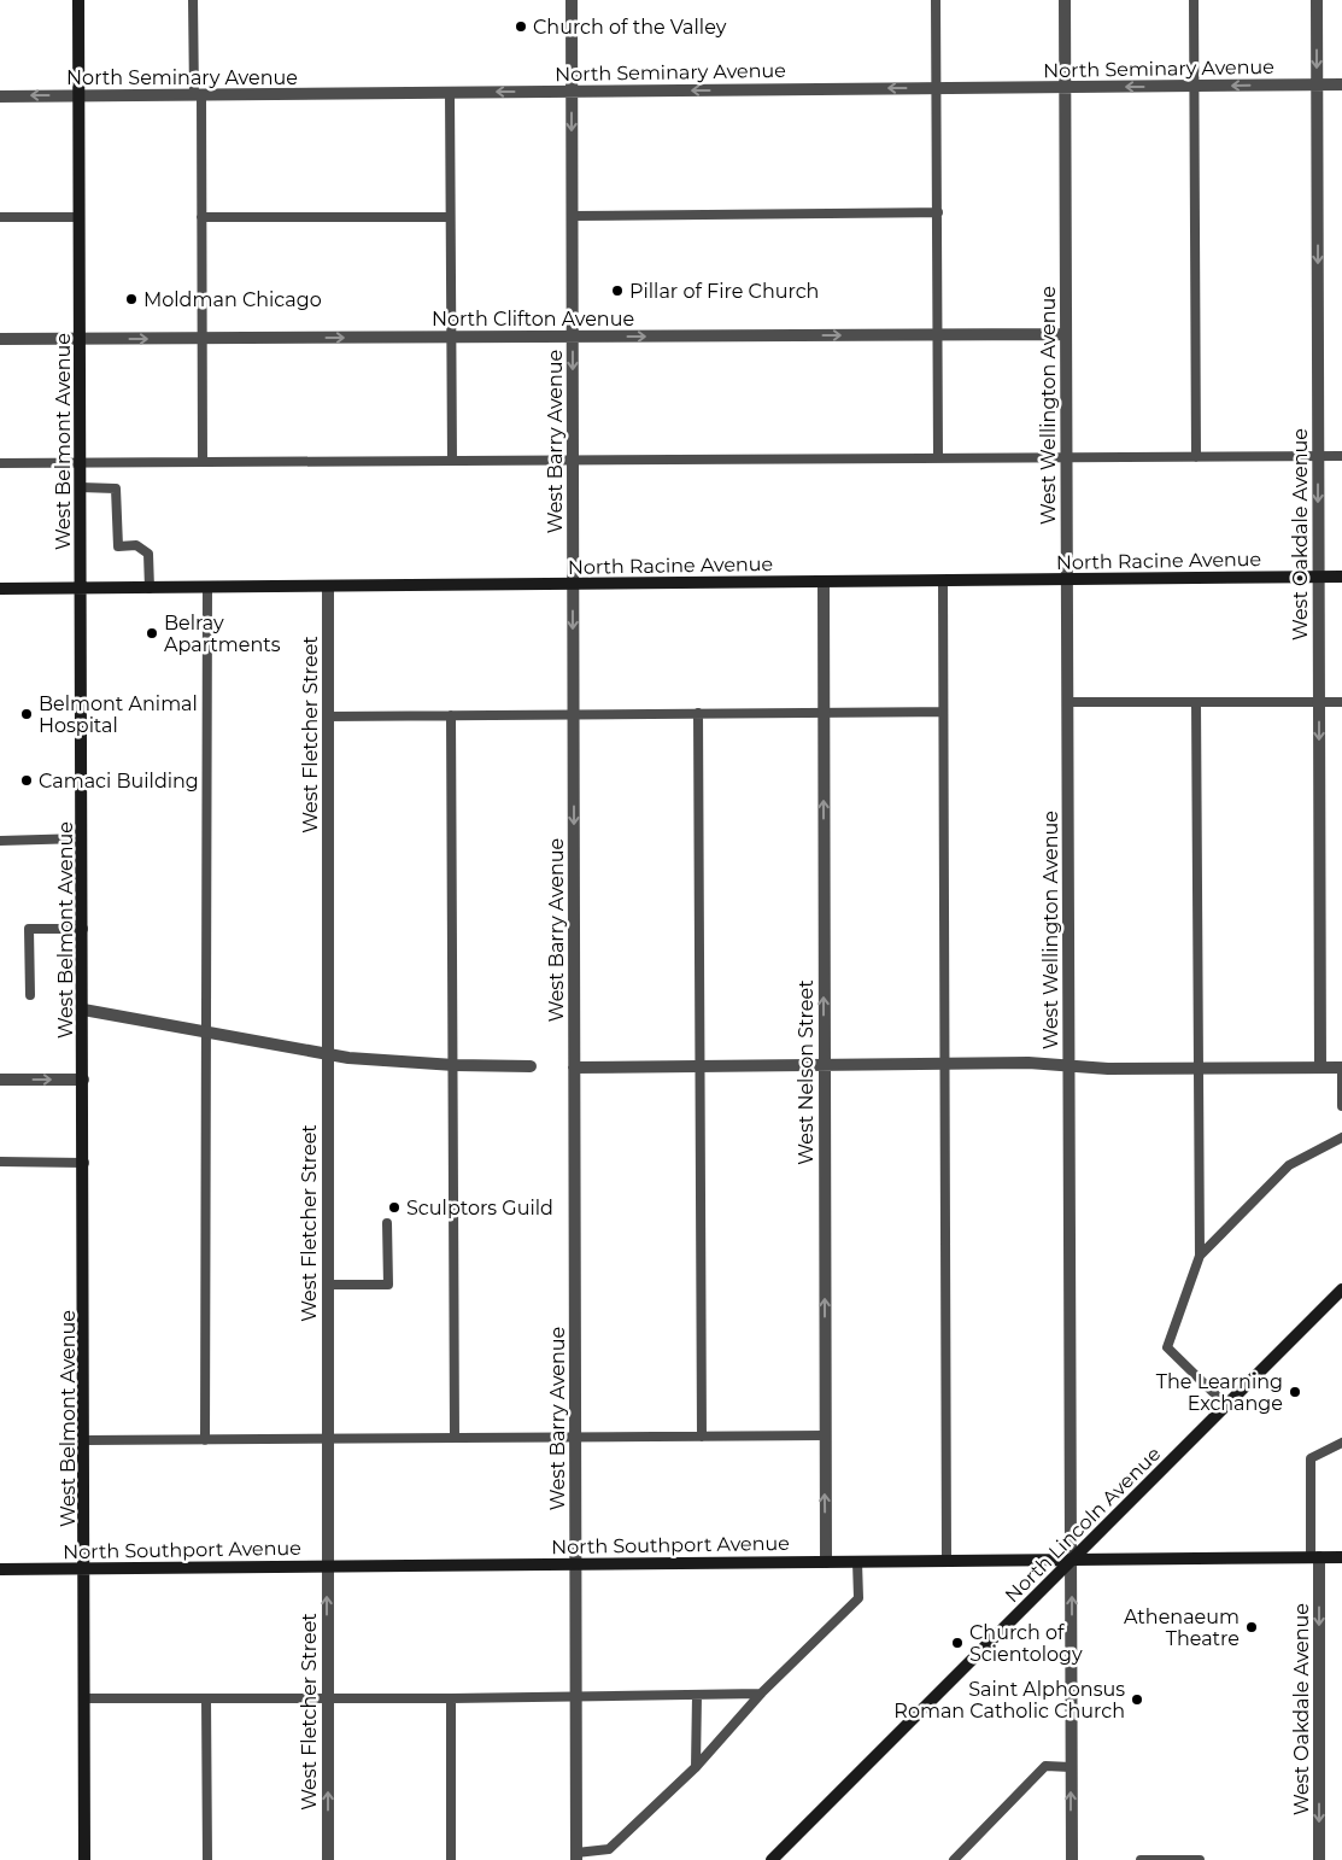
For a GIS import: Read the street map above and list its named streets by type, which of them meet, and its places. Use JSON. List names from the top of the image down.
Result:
{
  "streets": {
    "street": [
      "North Seminary Avenue",
      "North Clifton Avenue",
      "West Wellington Avenue",
      "West Belmont Avenue",
      "West Barry Avenue",
      "West Oakdale Avenue",
      "North Racine Avenue",
      "West Fletcher Street",
      "West Nelson Street",
      "North Lincoln Avenue",
      "North Southport Avenue"
    ]
  },
  "crossings": [
    ["North Seminary Avenue", "West Wellington Avenue"],
    ["North Seminary Avenue", "West Belmont Avenue"],
    ["North Seminary Avenue", "West Barry Avenue"],
    ["North Seminary Avenue", "West Oakdale Avenue"],
    ["North Clifton Avenue", "West Wellington Avenue"],
    ["North Clifton Avenue", "West Belmont Avenue"],
    ["North Clifton Avenue", "West Barry Avenue"],
    ["West Wellington Avenue", "North Racine Avenue"],
    ["West Wellington Avenue", "North Lincoln Avenue"],
    ["West Wellington Avenue", "North Southport Avenue"],
    ["West Belmont Avenue", "North Racine Avenue"],
    ["West Belmont Avenue", "North Southport Avenue"],
    ["West Barry Avenue", "North Racine Avenue"],
    ["West Barry Avenue", "North Southport Avenue"],
    ["West Oakdale Avenue", "North Racine Avenue"],
    ["West Oakdale Avenue", "North Southport Avenue"],
    ["North Racine Avenue", "West Fletcher Street"],
    ["North Racine Avenue", "West Nelson Street"],
    ["West Fletcher Street", "North Southport Avenue"],
    ["West Nelson Street", "North Southport Avenue"],
    ["North Lincoln Avenue", "North Southport Avenue"]
  ],
  "one_way": [
    "North Seminary Avenue",
    "North Clifton Avenue",
    "West Barry Avenue",
    "West Oakdale Avenue",
    "West Nelson Street"
  ],
  "places": [
    "Church of the Valley",
    "Pillar of Fire Church",
    "Moldman Chicago",
    "Belray Apartments",
    "Belmont Animal Hospital",
    "Camaci Building",
    "Sculptors Guild",
    "The Learning Exchange",
    "Athenaeum Theatre",
    "Church of Scientology",
    "Saint Alphonsus Roman Catholic Church"
  ]
}
